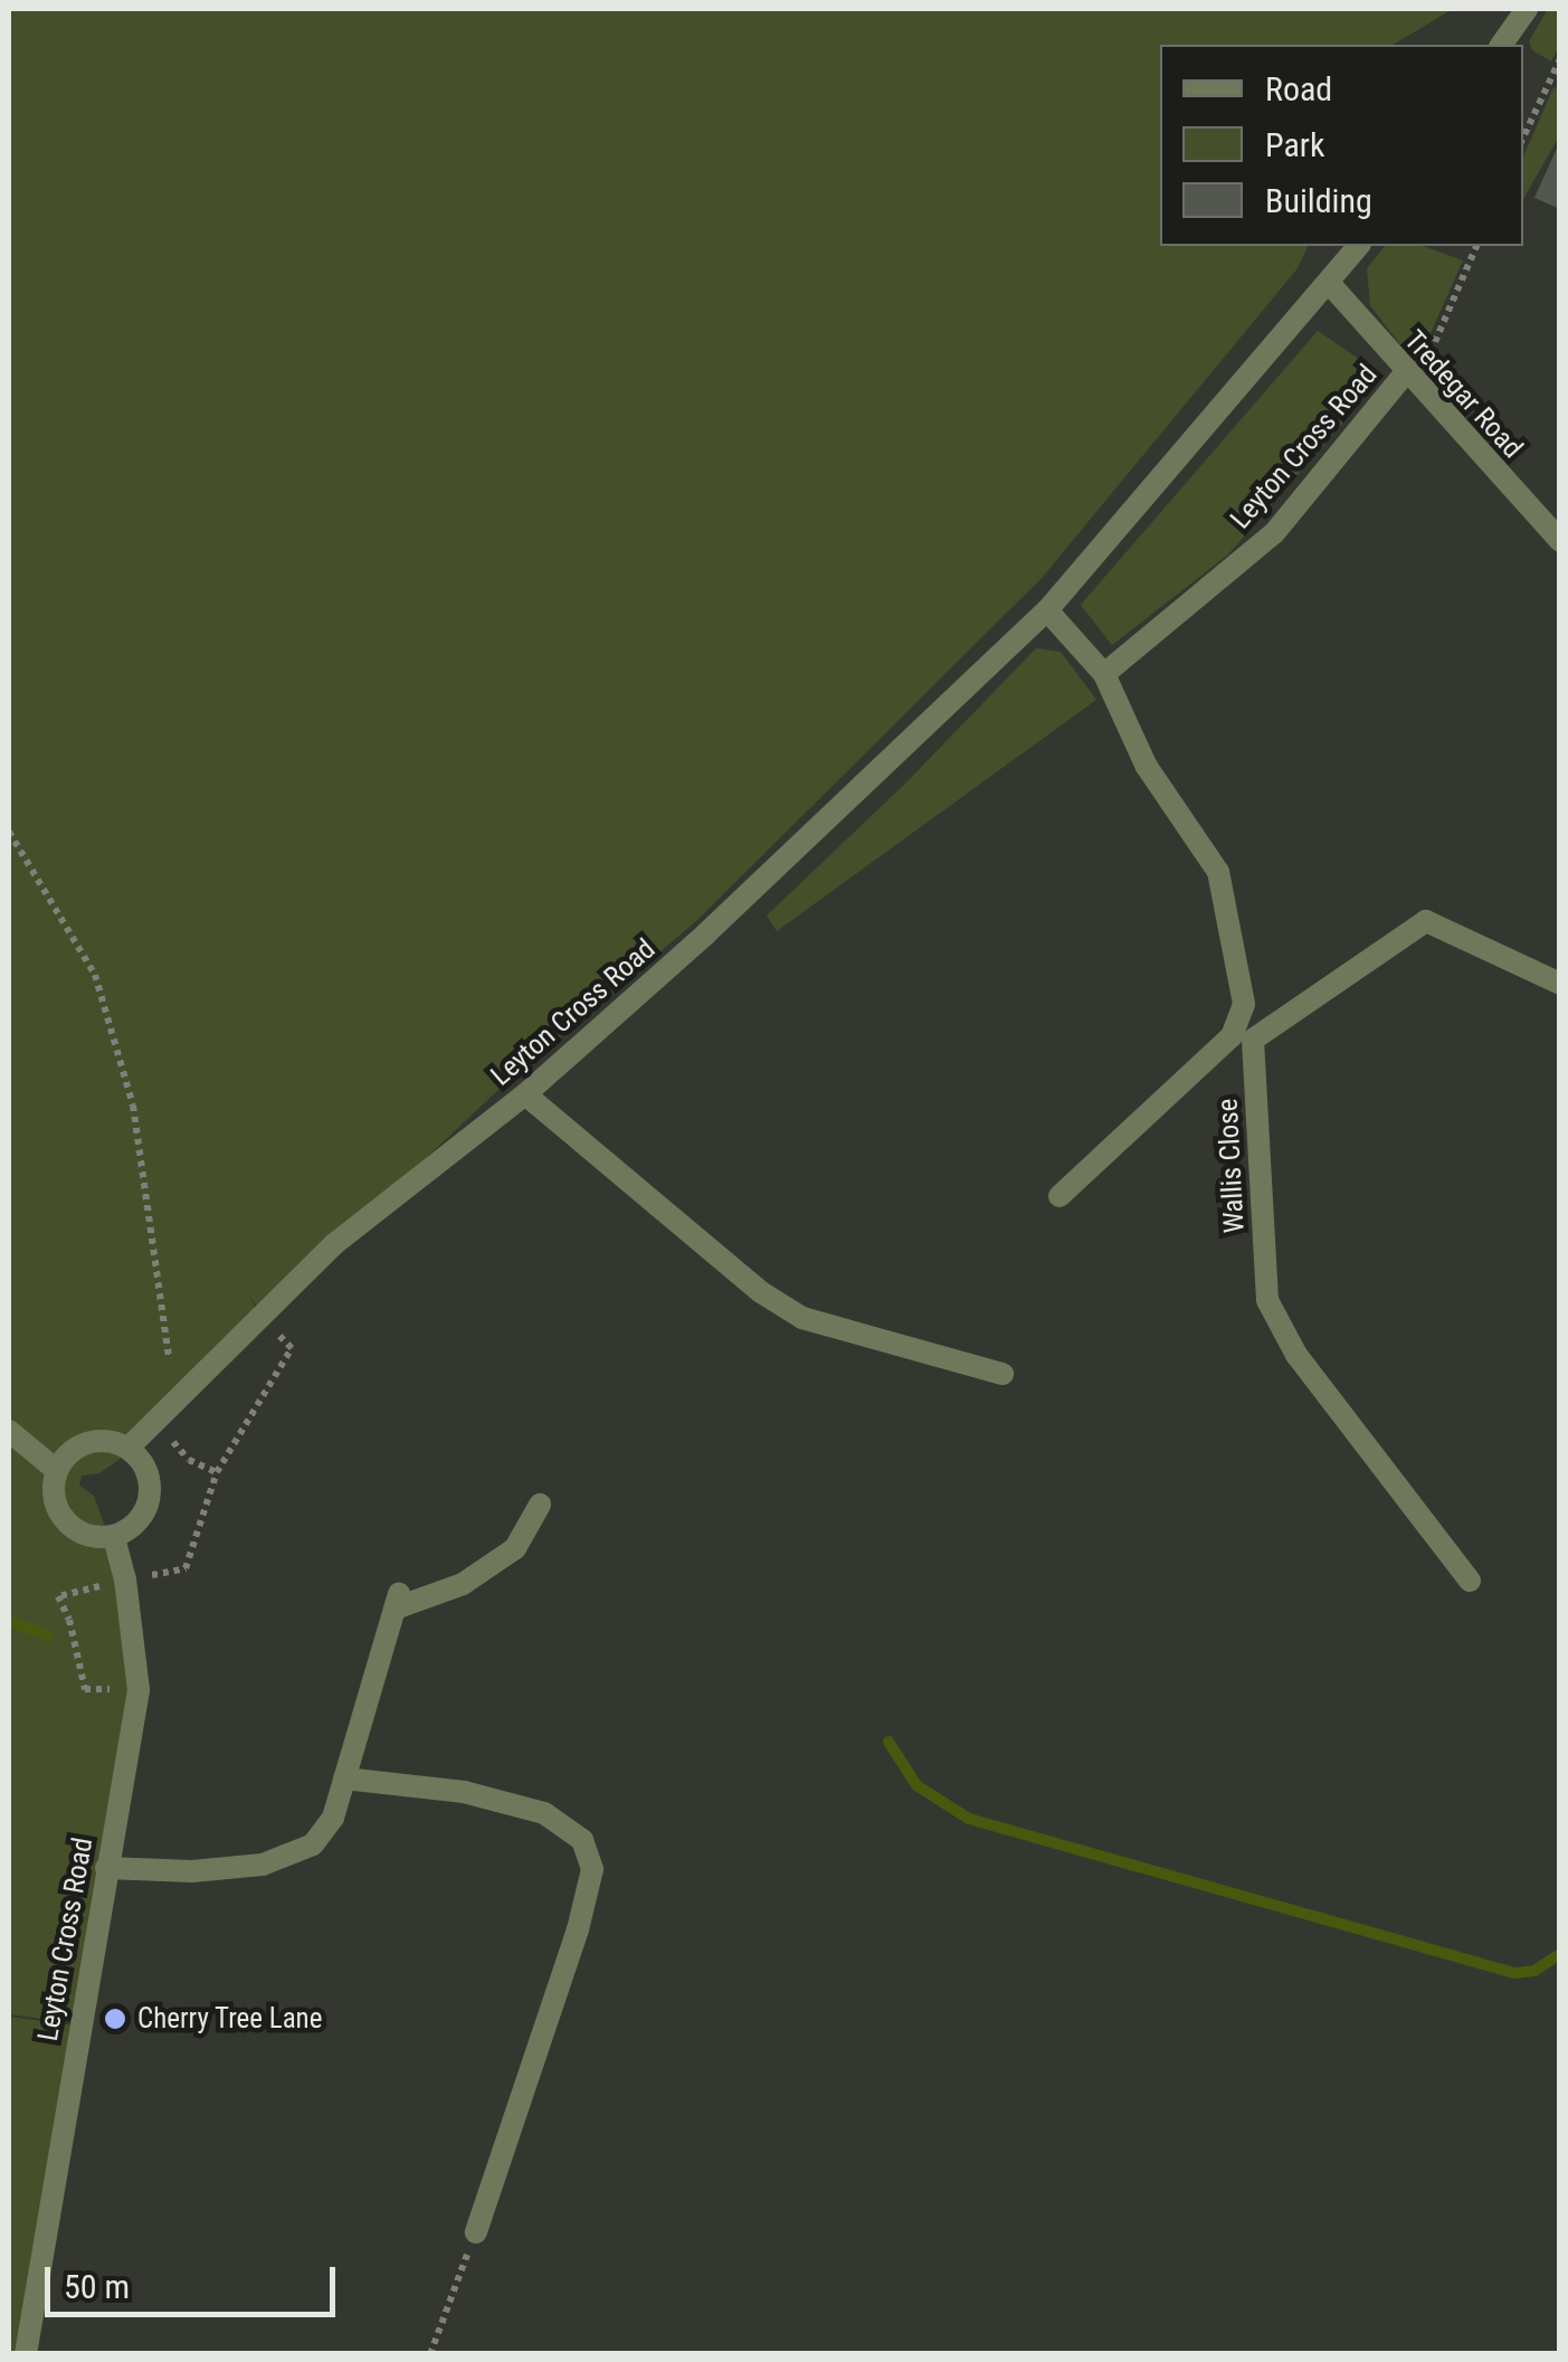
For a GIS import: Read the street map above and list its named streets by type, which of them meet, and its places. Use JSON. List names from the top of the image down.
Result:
{
  "streets": {
    "street": ["Tredegar Road", "Leyton Cross Road", "Wallis Close"]
  },
  "crossings": [
    ["Tredegar Road", "Leyton Cross Road"]
  ],
  "places": ["Cherry Tree Lane"],
  "legend": ["Road", "Park", "Building"],
  "scale_bar": "50 m"
}
